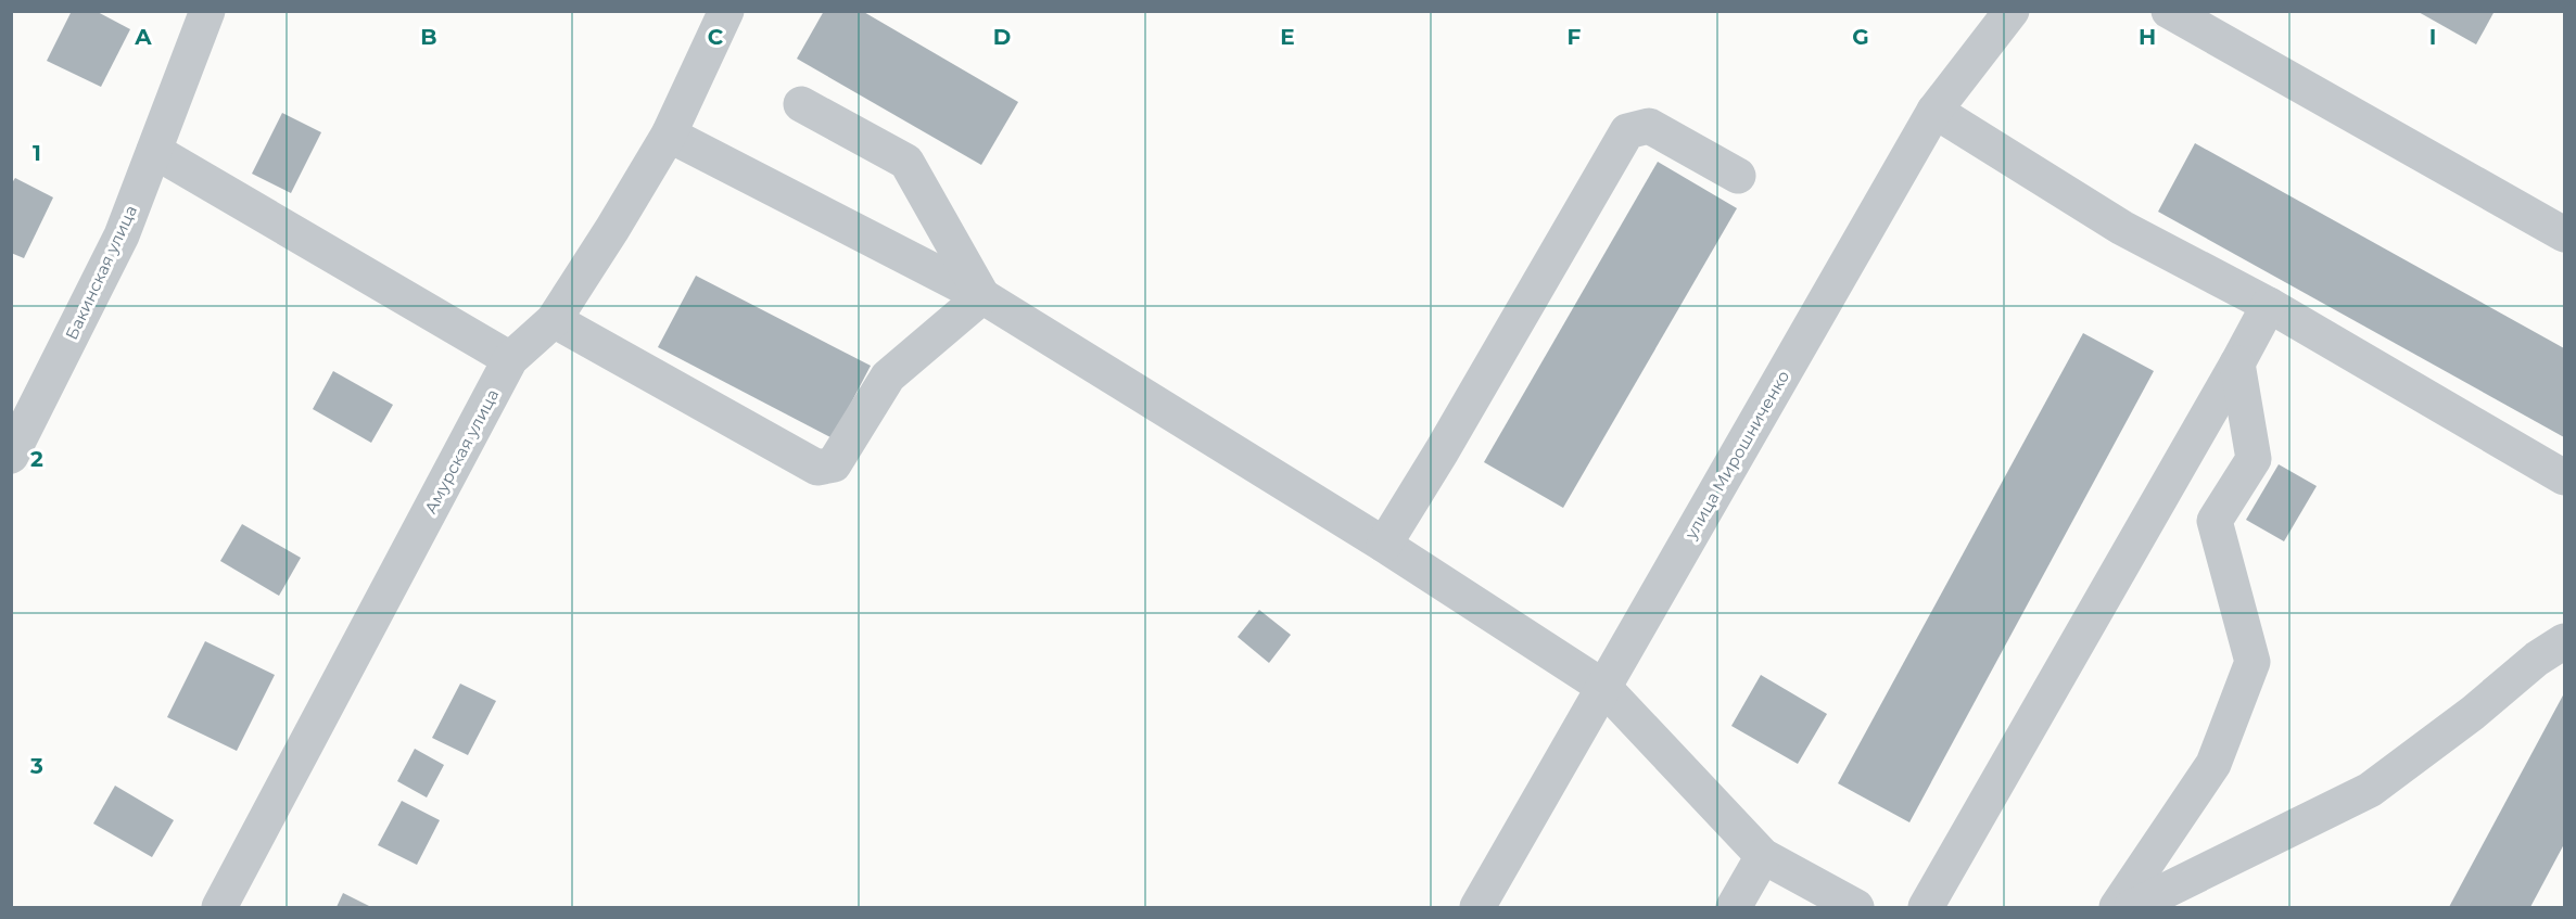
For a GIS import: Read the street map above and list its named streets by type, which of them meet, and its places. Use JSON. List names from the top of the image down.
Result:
{
  "streets": {
    "street": ["Бакинская улица", "Амурская улица", "улица Мирошниченко"]
  },
  "grid": {
    "columns": [
      "A",
      "B",
      "C",
      "D",
      "E",
      "F",
      "G",
      "H",
      "I"
    ],
    "rows": ["1", "2", "3"]
  }
}
